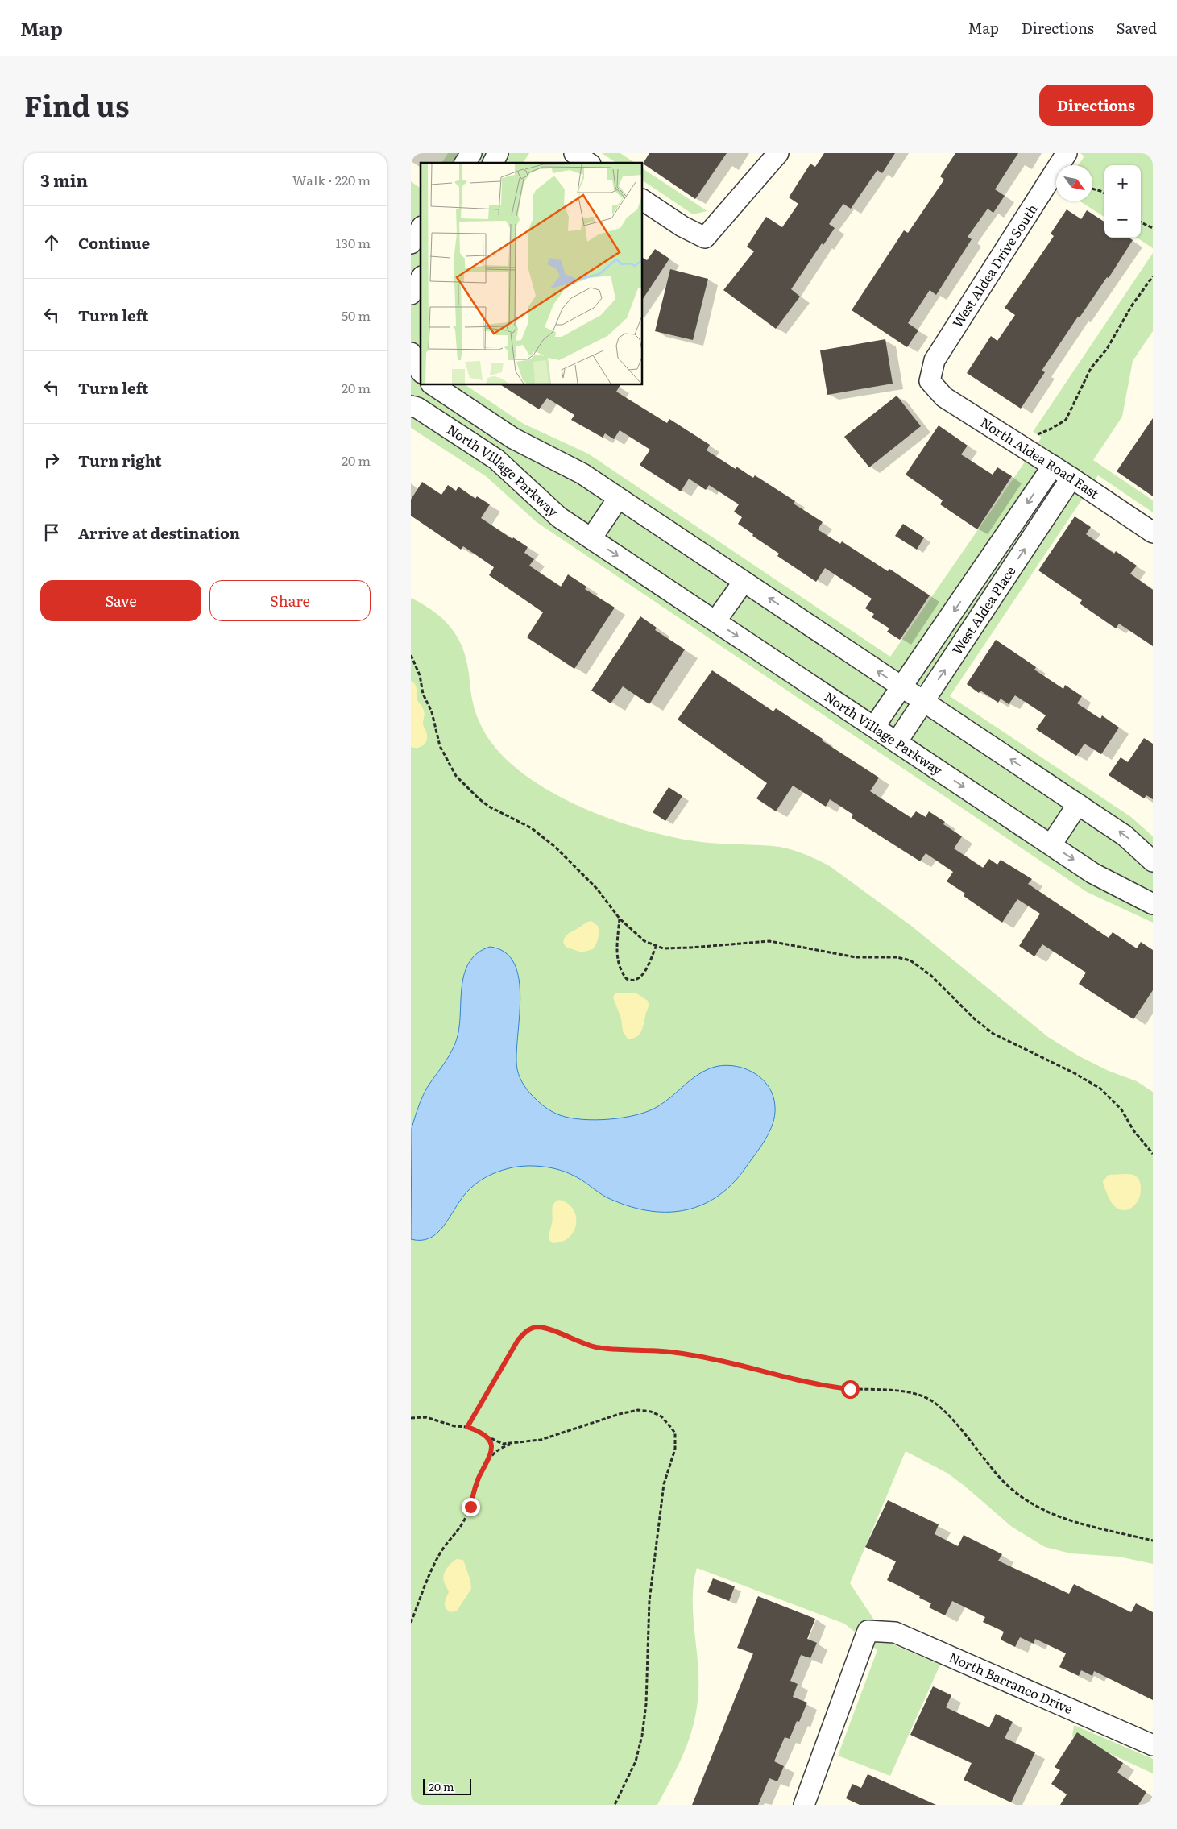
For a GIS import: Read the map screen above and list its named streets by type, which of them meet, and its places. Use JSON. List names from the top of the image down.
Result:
{
  "streets": {
    "street": [
      "West Aldea Drive South",
      "North Aldea Road East",
      "North Village Parkway",
      "West Aldea Place",
      "North Barranco Drive"
    ]
  },
  "crossings": [
    ["West Aldea Drive South", "North Aldea Road East"],
    ["North Aldea Road East", "West Aldea Place"],
    ["North Village Parkway", "West Aldea Place"]
  ],
  "scale_bar": "20 m",
  "north": "bottom right",
  "page": {
    "header": "Map",
    "nav": ["Map", "Directions", "Saved"],
    "title": "Find us",
    "buttons": [
      "Directions",
      ["Save", "Share"]
    ],
    "heading": ["3 min", "Walk · 220 m"],
    "map_buttons": ["+", "−"],
    "list": [
      ["Continue", "130 m"],
      ["Turn left", "50 m"],
      ["Turn left", "20 m"],
      ["Turn right", "20 m"],
      "Arrive at destination"
    ],
    "scale": "20 m"
  }
}
